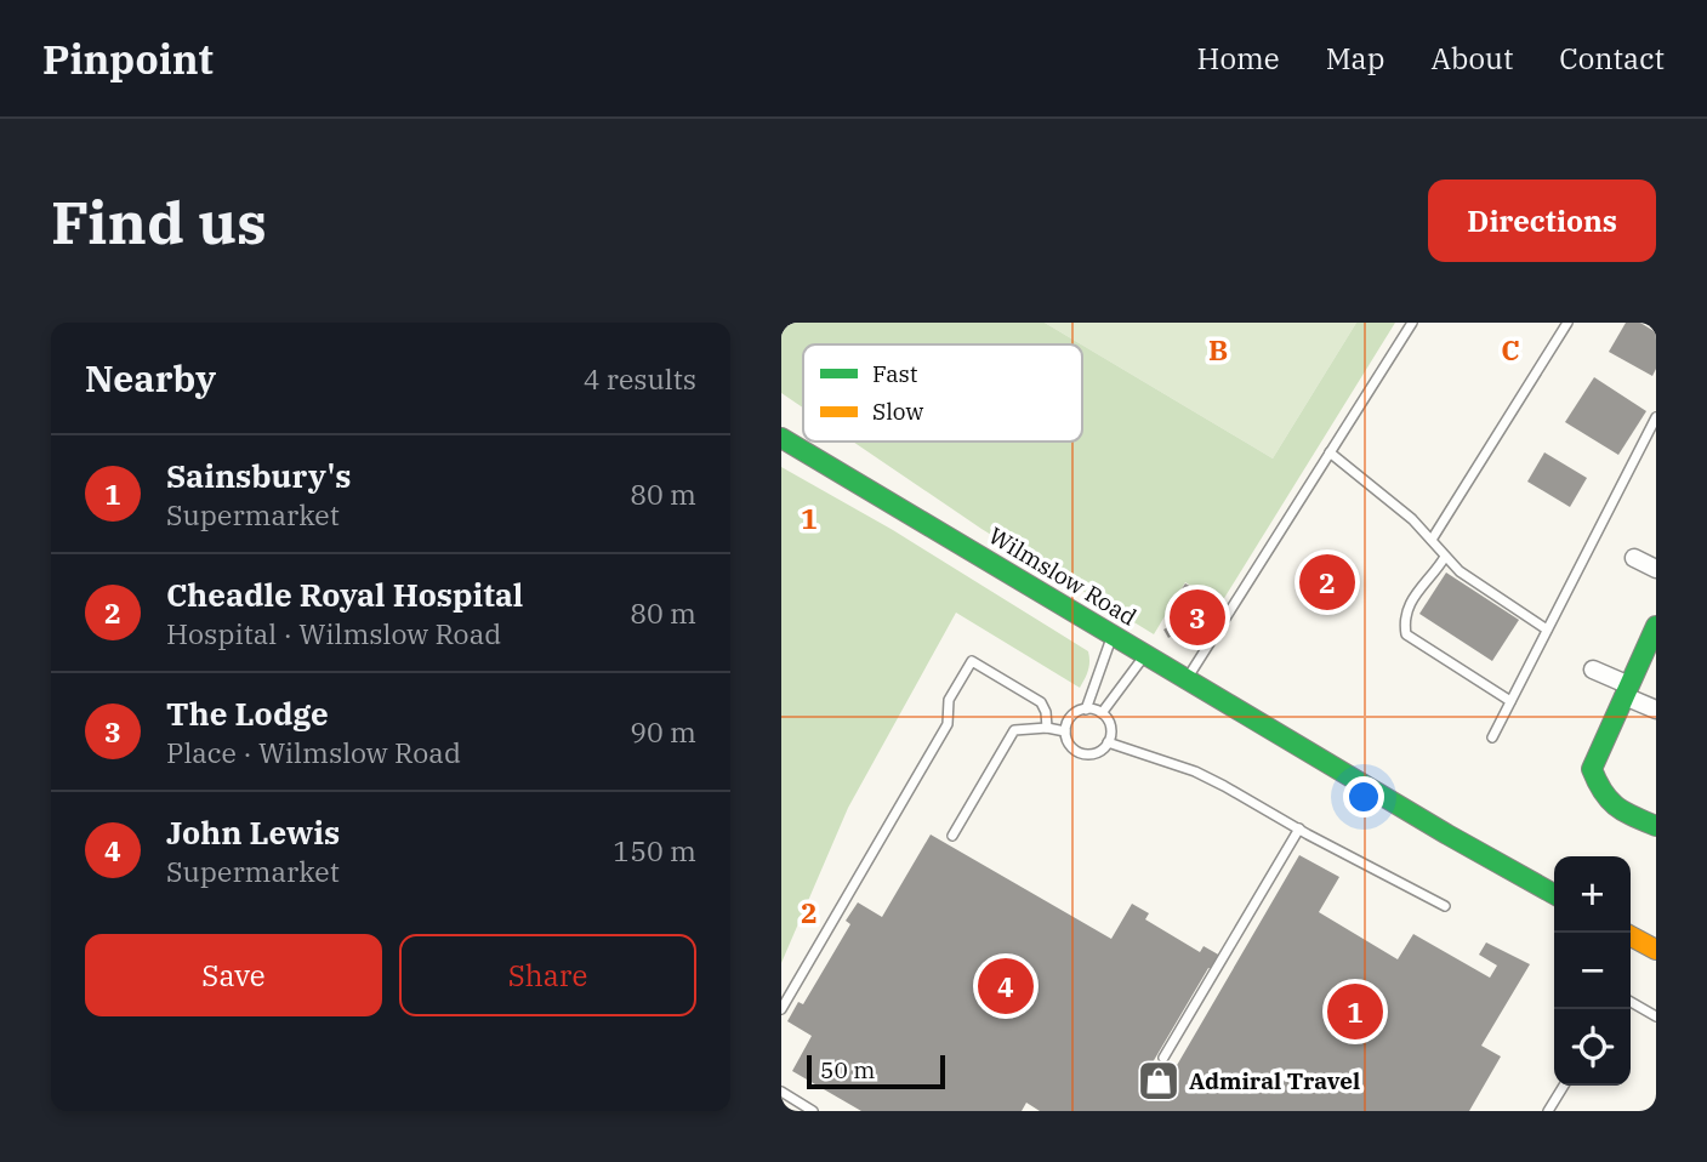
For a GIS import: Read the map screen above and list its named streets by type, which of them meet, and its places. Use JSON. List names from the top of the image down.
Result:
{
  "streets": {
    "main road": ["Wilmslow Road"]
  },
  "places": {
    "shop": ["Admiral Travel"]
  },
  "legend": ["Fast", "Slow"],
  "scale_bar": "50 m",
  "page": {
    "header": "Pinpoint",
    "nav": [
      "Home",
      "Map",
      "About",
      "Contact"
    ],
    "buttons": [
      "Directions",
      ["Save", "Share"]
    ],
    "title": "Find us",
    "heading": ["Nearby", "4 results"],
    "list": [
      {
        "mark": "1",
        "name": "Sainsbury's",
        "note": "Supermarket",
        "value": "80 m"
      },
      {
        "mark": "2",
        "name": "Cheadle Royal Hospital",
        "note": "Hospital · Wilmslow Road",
        "value": "80 m"
      },
      {
        "mark": "3",
        "name": "The Lodge",
        "note": "Place · Wilmslow Road",
        "value": "90 m"
      },
      {
        "mark": "4",
        "name": "John Lewis",
        "note": "Supermarket",
        "value": "150 m"
      }
    ],
    "pins": [
      "2",
      "3",
      "4",
      "1"
    ],
    "map_buttons": ["+", "−"],
    "scale": "50 m"
  },
  "grid": {
    "columns": ["B", "C"],
    "rows": ["1", "2"]
  }
}
